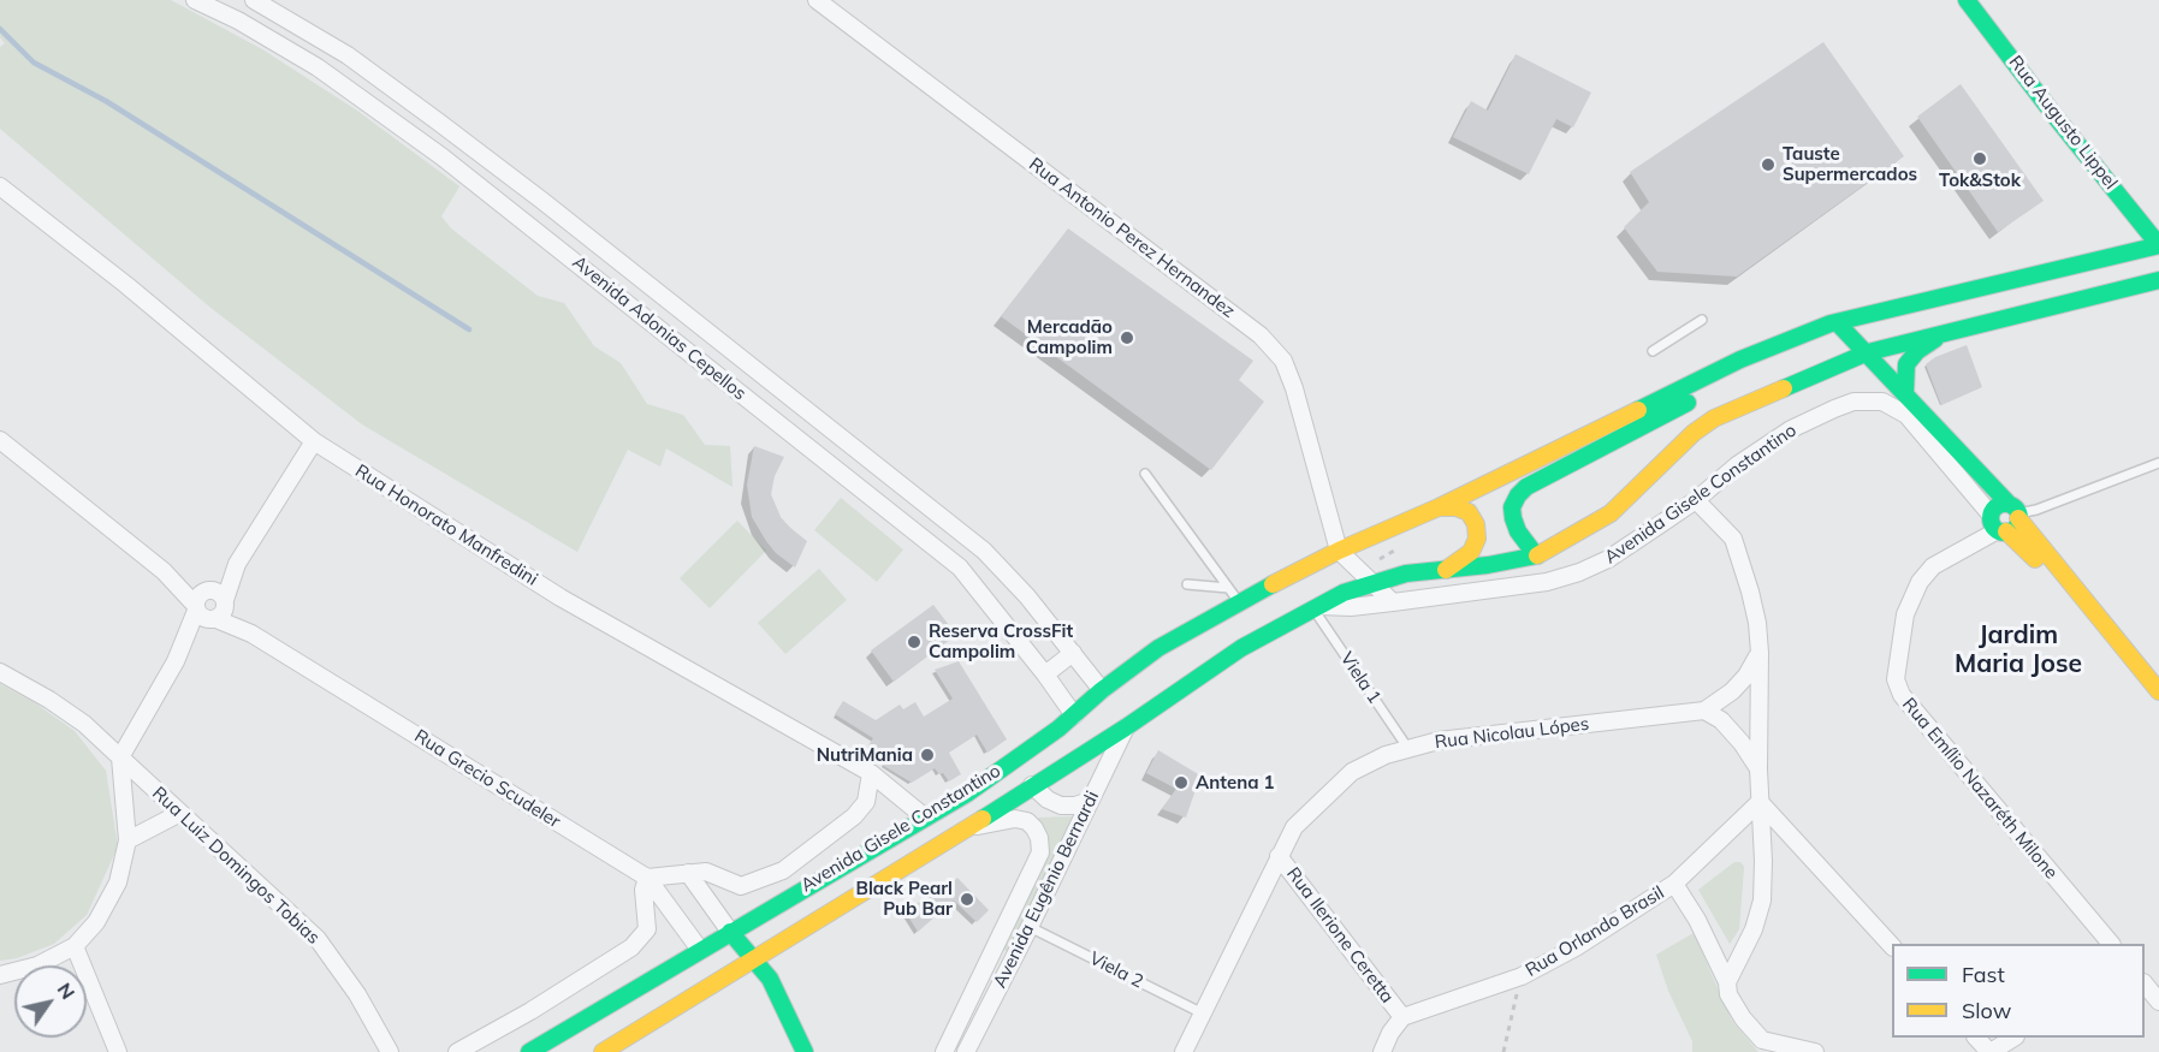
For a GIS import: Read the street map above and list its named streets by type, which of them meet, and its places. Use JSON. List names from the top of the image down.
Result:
{
  "streets": {
    "main road": ["Rua Augusto Lippel", "Avenida Gisele Constantino"],
    "street": [
      "Rua Antonio Perez Hernandez",
      "Avenida Adonias Cepellos",
      "Rua Honorato Manfredini",
      "Rua Nicolau Lópes",
      "Rua Grecio Scudeler",
      "Rua Emílio Nazaréth Milone",
      "Rua Luiz Domingos Tobias",
      "Avenida Eugênio Bernardi",
      "Rua Orlando Brasil",
      "Rua Ilerione Ceretta"
    ],
    "lane": ["Viela 1", "Viela 2"]
  },
  "crossings": [
    ["Rua Augusto Lippel", "Avenida Gisele Constantino"],
    ["Rua Antonio Perez Hernandez", "Avenida Gisele Constantino"],
    ["Avenida Adonias Cepellos", "Avenida Gisele Constantino"],
    ["Avenida Gisele Constantino", "Rua Honorato Manfredini"],
    ["Avenida Gisele Constantino", "Viela 1"],
    ["Avenida Gisele Constantino", "Rua Grecio Scudeler"],
    ["Avenida Gisele Constantino", "Rua Emílio Nazaréth Milone"],
    ["Avenida Gisele Constantino", "Avenida Eugênio Bernardi"],
    ["Viela 1", "Rua Nicolau Lópes"],
    ["Rua Nicolau Lópes", "Rua Ilerione Ceretta"],
    ["Rua Nicolau Lópes", "Viela 2"],
    ["Avenida Eugênio Bernardi", "Viela 2"],
    ["Rua Orlando Brasil", "Rua Ilerione Ceretta"]
  ],
  "districts": ["Jardim Maria Jose"],
  "places": [
    "Tok&Stok",
    "Tauste Supermercados",
    "Mercadão Campolim",
    "Reserva CrossFit Campolim",
    "NutriMania",
    "Antena 1",
    "Black Pearl Pub Bar"
  ],
  "legend": ["Fast", "Slow"],
  "north": "top right"
}
